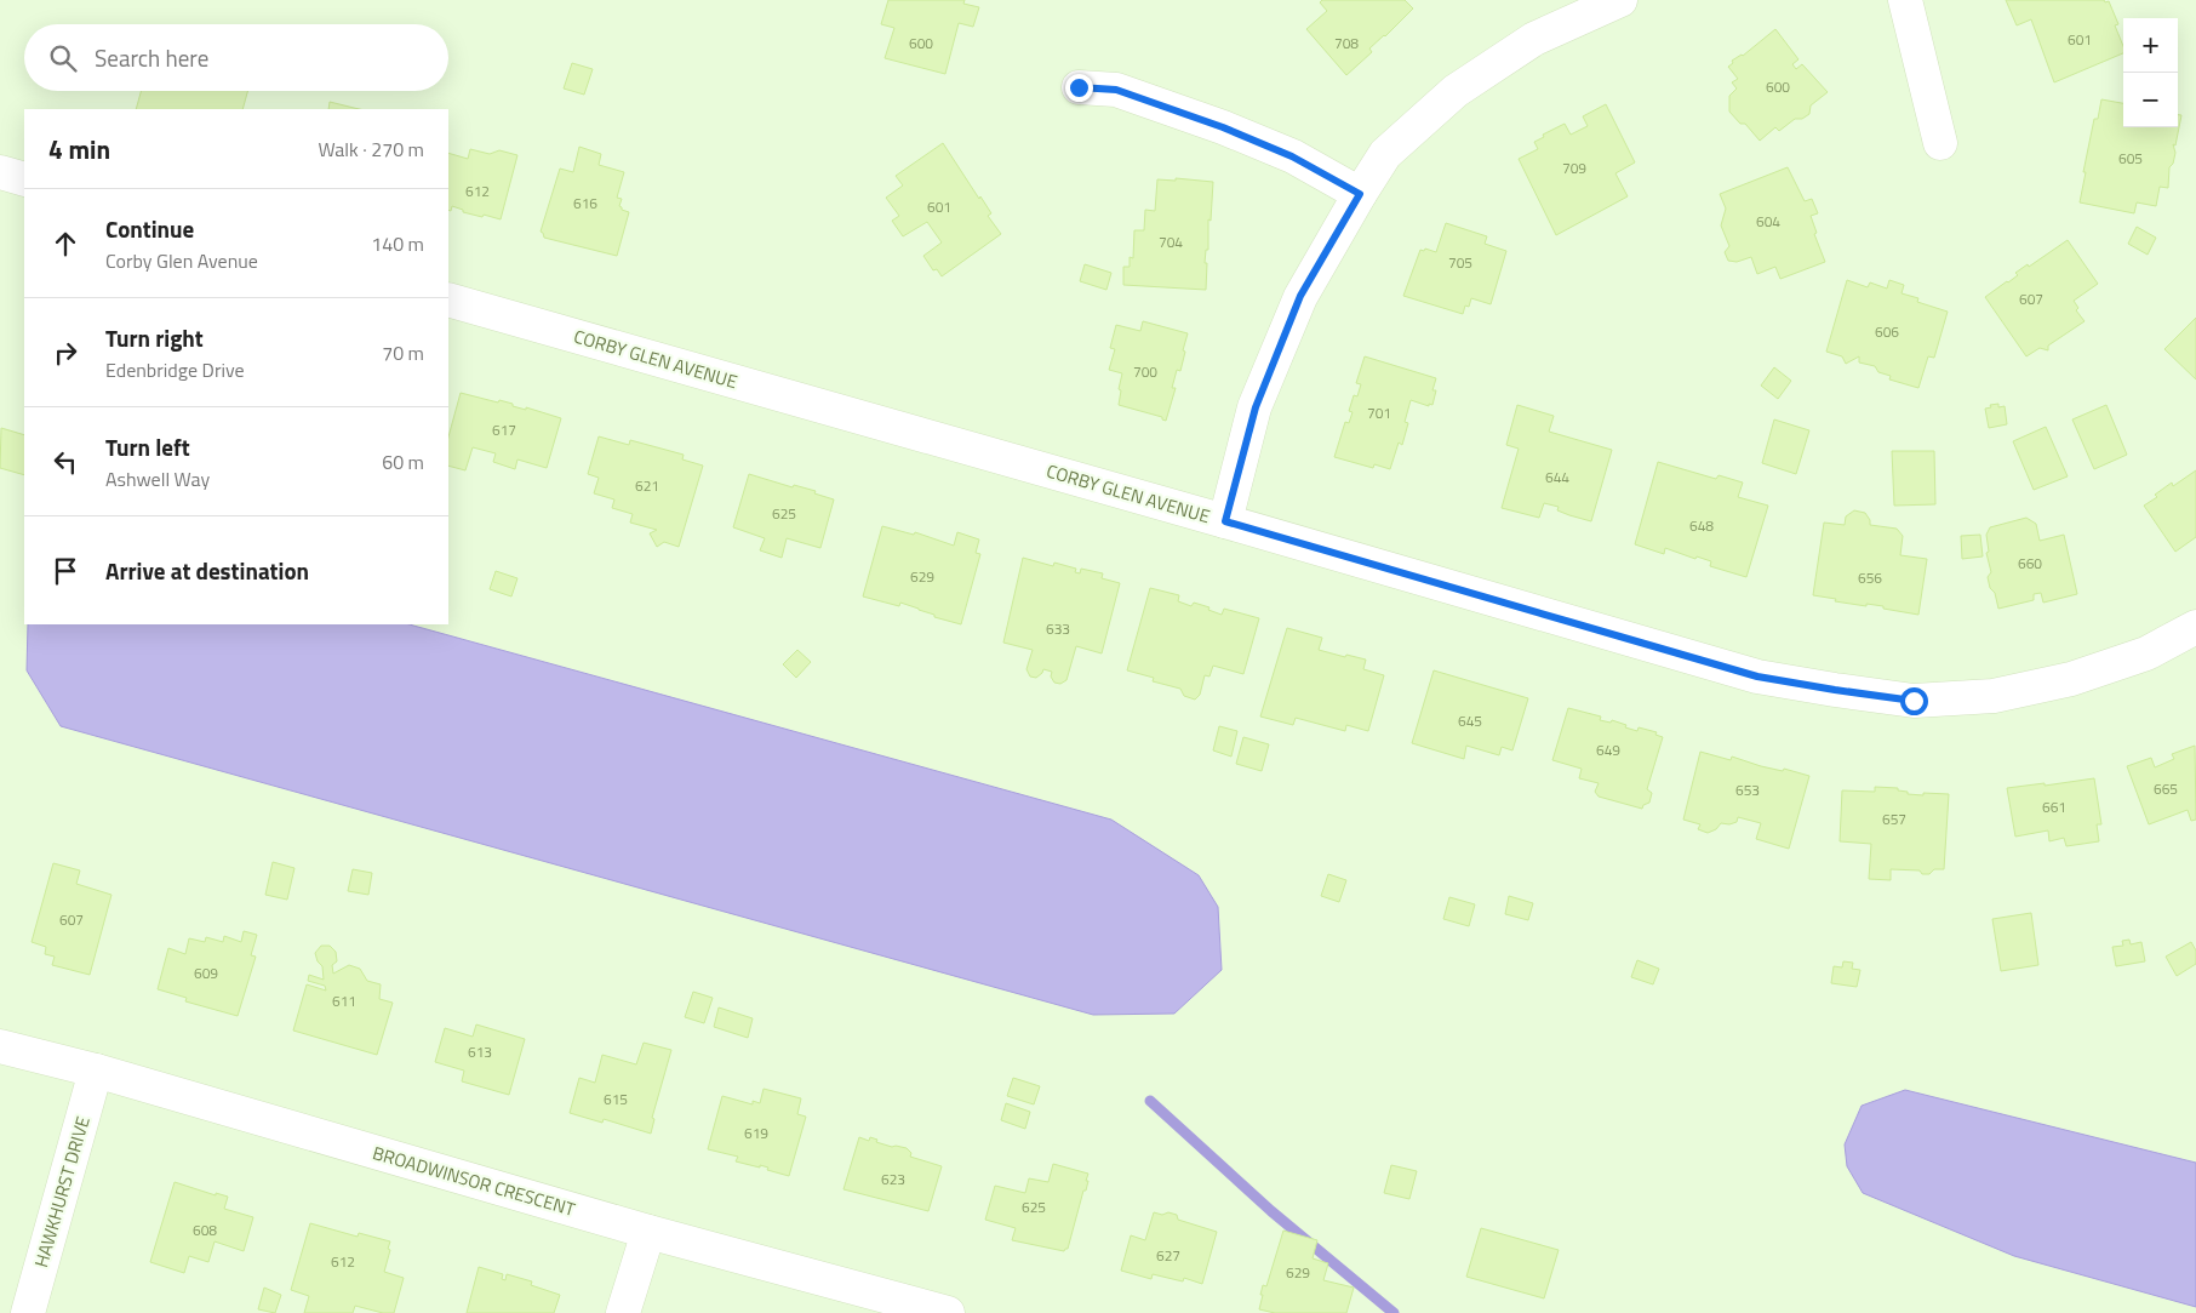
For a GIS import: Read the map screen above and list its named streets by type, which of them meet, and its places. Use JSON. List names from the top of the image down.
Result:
{
  "streets": {
    "street": ["CORBY GLEN AVENUE", "BROADWINSOR CRESCENT", "HAWKHURST DRIVE"]
  },
  "crossings": [
    ["BROADWINSOR CRESCENT", "HAWKHURST DRIVE"]
  ],
  "house_numbers": [
    "601",
    "600",
    "708",
    "600",
    "605",
    "709",
    "612",
    "616",
    "601",
    "604",
    "704",
    "705",
    "607",
    "606",
    "700",
    "701",
    "617",
    "644",
    "621",
    "625",
    "648",
    "660",
    "629",
    "656",
    "633",
    "645",
    "649",
    "665",
    "653",
    "661",
    "657",
    "607",
    "609",
    "611",
    "613",
    "615",
    "619",
    "623",
    "625",
    "608",
    "627",
    "612",
    "629"
  ],
  "page": {
    "map_buttons": ["+", "−"],
    "search": "Search here",
    "heading": ["4 min", "Walk · 270 m"],
    "list": [
      ["Continue", "Corby Glen Avenue", "140 m"],
      ["Turn right", "Edenbridge Drive", "70 m"],
      ["Turn left", "Ashwell Way", "60 m"],
      "Arrive at destination"
    ]
  }
}
